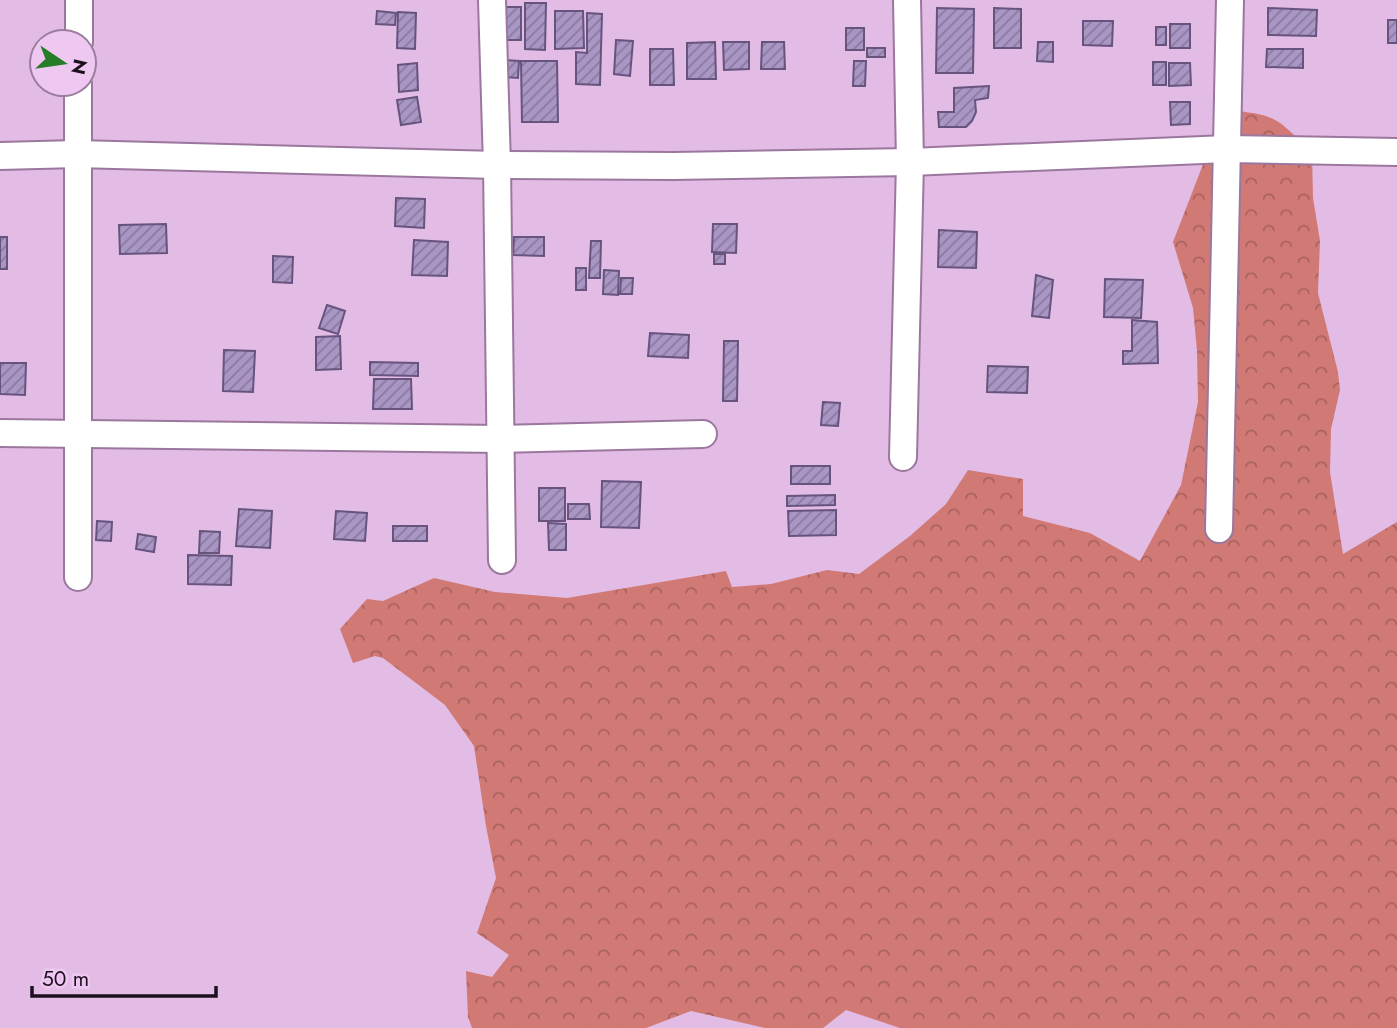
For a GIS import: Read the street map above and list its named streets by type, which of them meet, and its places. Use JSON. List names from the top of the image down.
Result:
{
  "scale_bar": "50 m",
  "north": "right"
}
